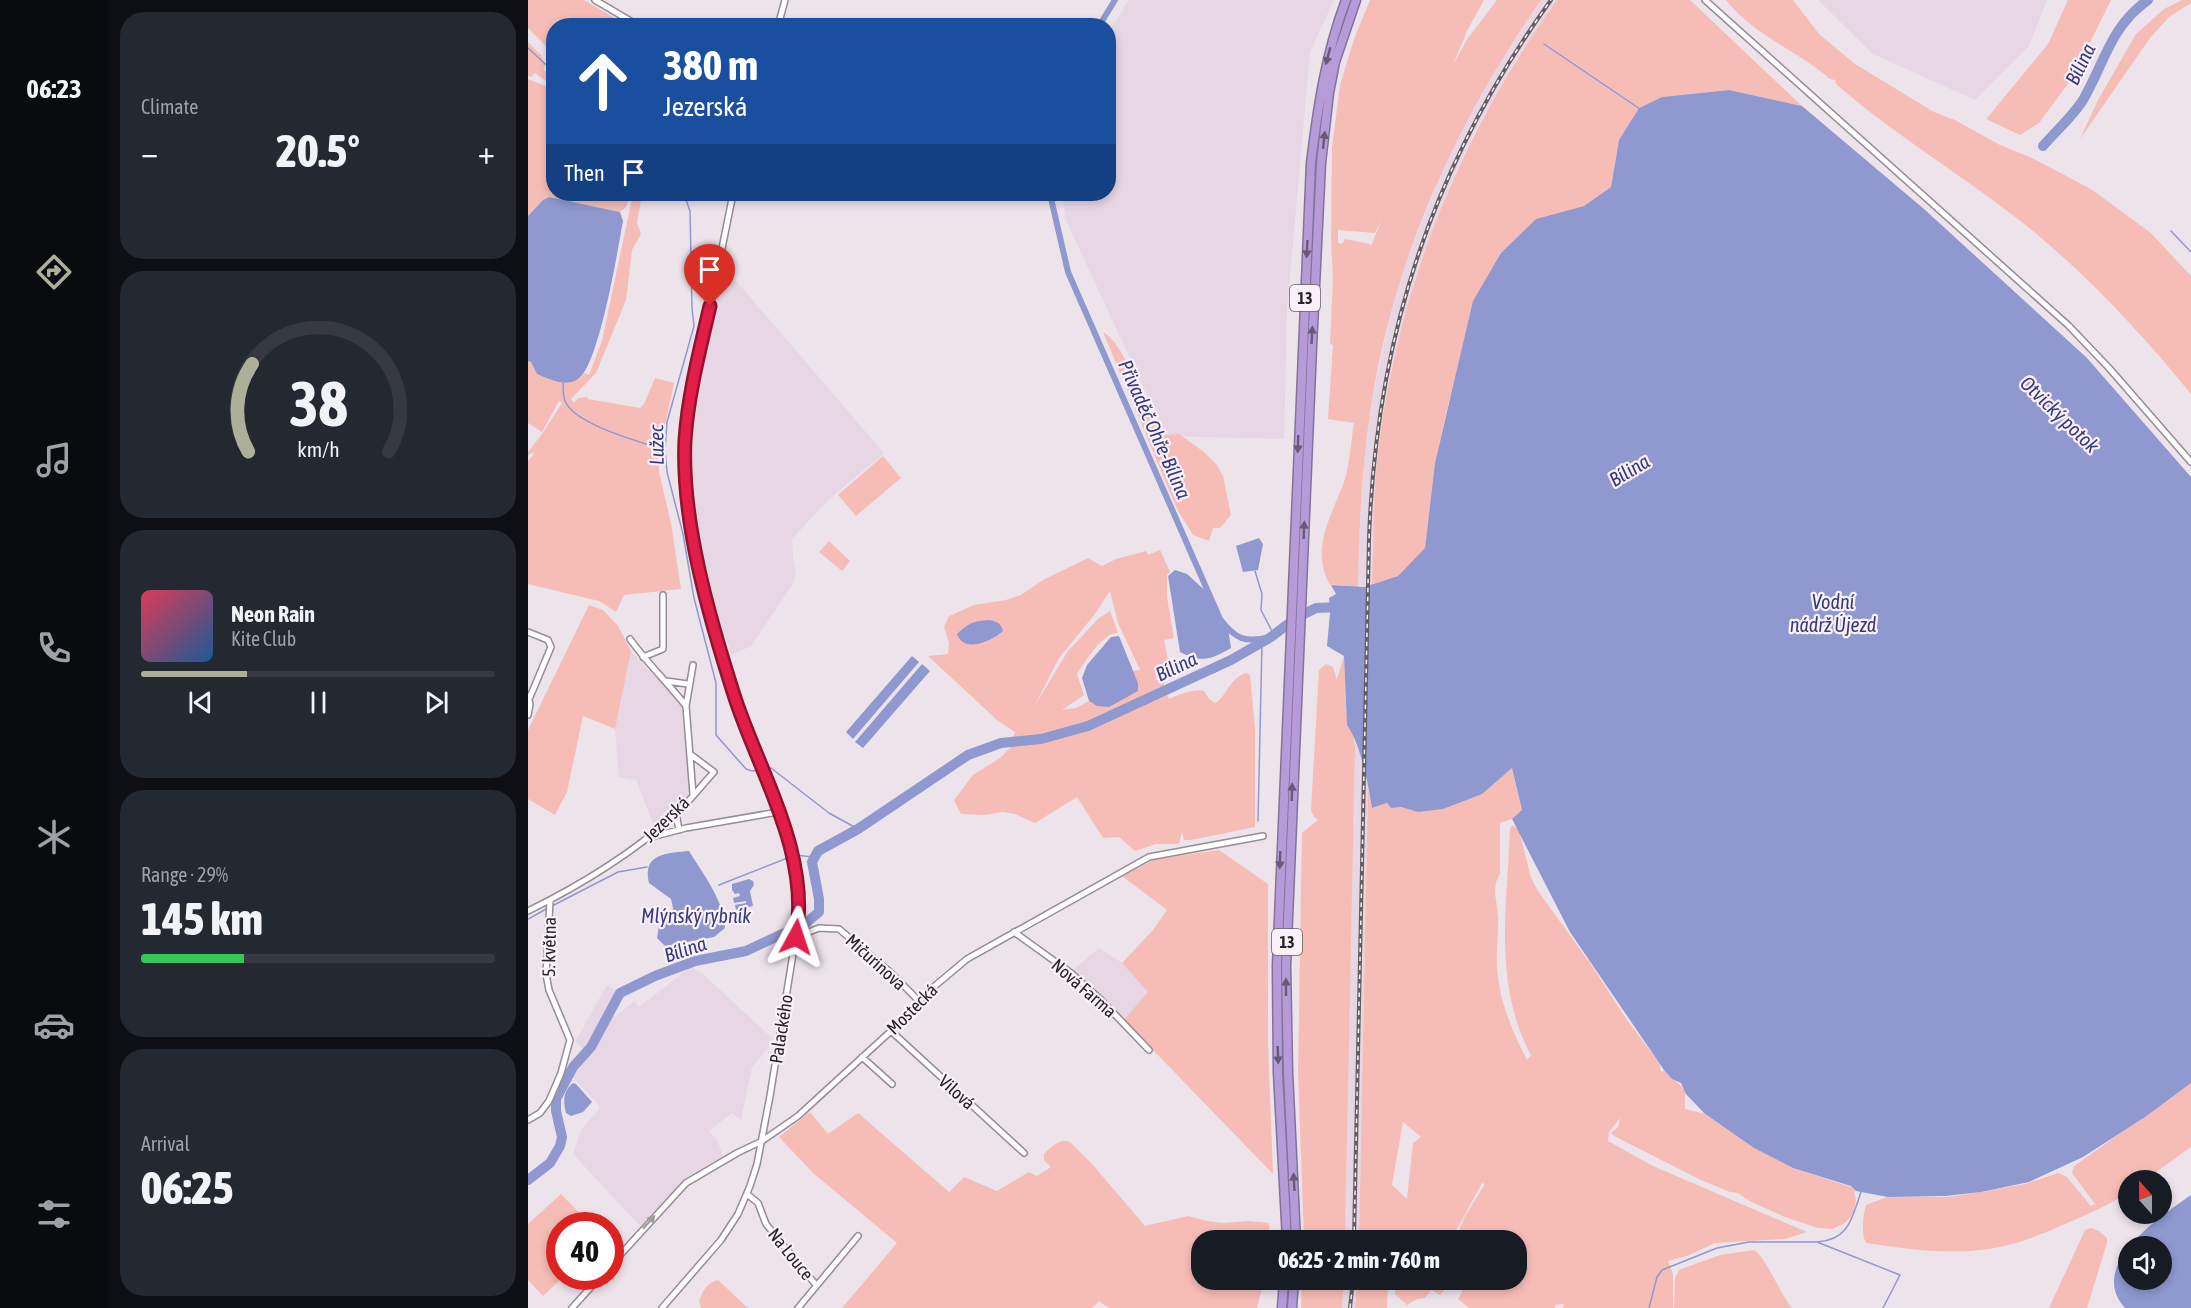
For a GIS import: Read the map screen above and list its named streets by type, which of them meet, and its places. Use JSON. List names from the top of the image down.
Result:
{
  "streets": {
    "highway": ["13"],
    "street": [
      "Jezerská",
      "5. května",
      "Mičurinova",
      "Nová Farma",
      "Mostecká",
      "Palackého",
      "Vilová",
      "Na Louce"
    ]
  },
  "crossings": [
    ["Jezerská", "5. května"],
    ["Mičurinova", "Mostecká"],
    ["Mičurinova", "Palackého"],
    ["Nová Farma", "Mostecká"],
    ["Mostecká", "Palackého"],
    ["Mostecká", "Vilová"],
    ["Palackého", "Na Louce"]
  ],
  "water": [
    "Bílina",
    "Otvický potok",
    "Přivaděč Ohře-Bílina",
    "Lužec",
    "Vodní nádrž Újezd",
    "Mlýnský rybník"
  ],
  "north": "top",
  "page": {
    "tabs": "06:23",
    "tile": [
      "Climate",
      ["Range · 29%", "145 km"],
      ["Arrival", "06:25"]
    ],
    "turn": ["380 m", "Jezerská"],
    "heat": ["−", "20.5°", "+"],
    "then": "Then",
    "song": ["Neon Rain", "Kite Club"],
    "limit": "40",
    "trip": "06:25 · 2 min · 760 m",
    "gauge": ["38", "km/h"]
  }
}
